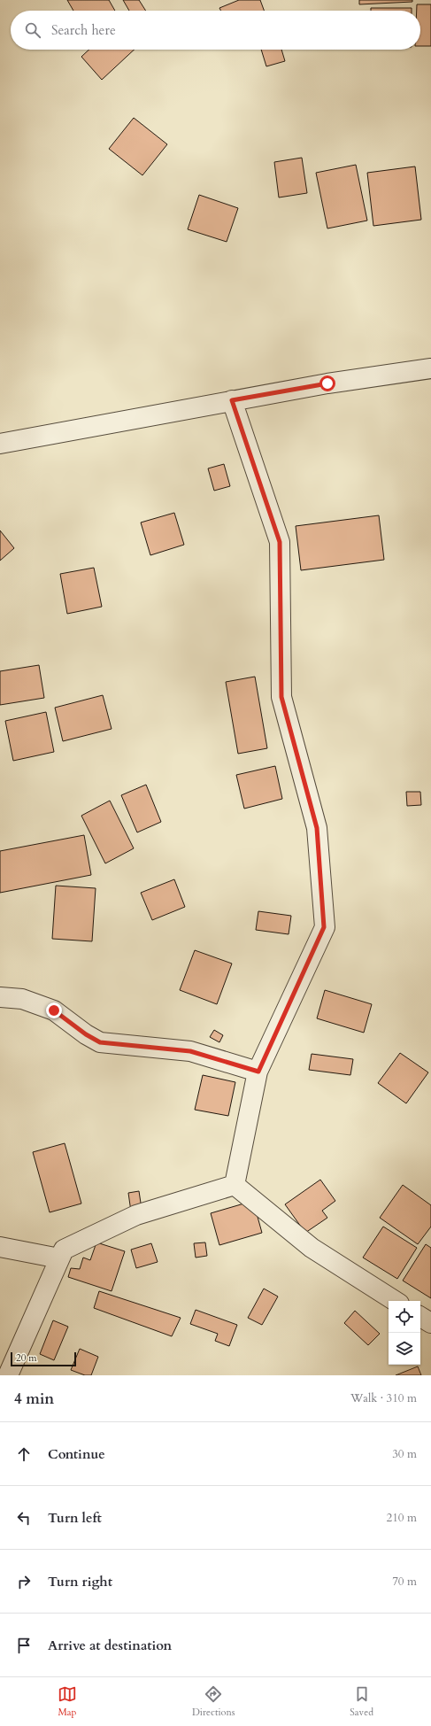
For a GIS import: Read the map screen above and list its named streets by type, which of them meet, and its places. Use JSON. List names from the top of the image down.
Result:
{
  "scale_bar": "20 m",
  "page": {
    "search": "Search here",
    "scale": "20 m",
    "heading": ["4 min", "Walk · 310 m"],
    "list": [
      ["Continue", "30 m"],
      ["Turn left", "210 m"],
      ["Turn right", "70 m"],
      "Arrive at destination"
    ],
    "nav": ["Map", "Directions", "Saved"]
  }
}
